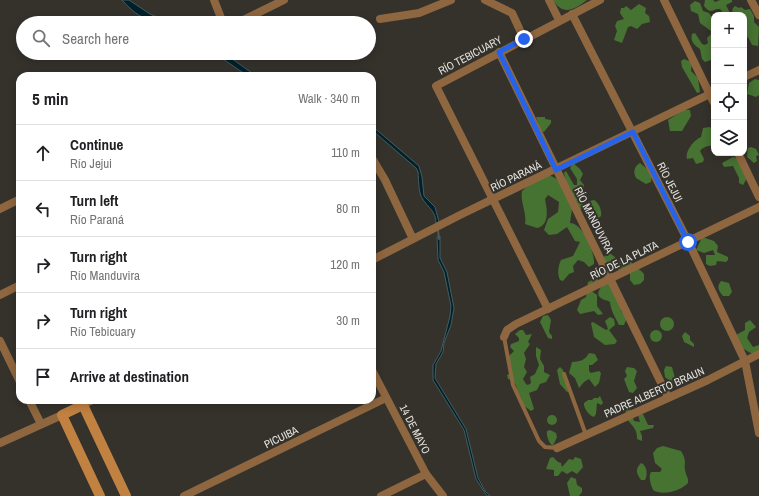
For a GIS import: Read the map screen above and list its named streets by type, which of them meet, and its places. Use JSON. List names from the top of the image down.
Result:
{
  "streets": {
    "street": [
      "RÍO TEBICUARY",
      "RÍO PARANÁ",
      "RÍO JEJUI",
      "RÍO MANDUVIRA",
      "RÍO DE LA PLATA",
      "PADRE ALBERTO BRAUN",
      "14 DE MAYO",
      "PICUIBA"
    ]
  },
  "crossings": [
    ["RÍO TEBICUARY", "RÍO PARANÁ"],
    ["RÍO TEBICUARY", "RÍO JEJUI"],
    ["RÍO TEBICUARY", "RÍO MANDUVIRA"],
    ["RÍO PARANÁ", "RÍO JEJUI"],
    ["RÍO PARANÁ", "RÍO MANDUVIRA"],
    ["RÍO JEJUI", "RÍO DE LA PLATA"],
    ["RÍO JEJUI", "PADRE ALBERTO BRAUN"],
    ["RÍO MANDUVIRA", "RÍO DE LA PLATA"],
    ["RÍO MANDUVIRA", "PADRE ALBERTO BRAUN"],
    ["14 DE MAYO", "PICUIBA"]
  ],
  "page": {
    "map_buttons": ["+", "−"],
    "search": "Search here",
    "heading": ["5 min", "Walk · 340 m"],
    "list": [
      ["Continue", "Río Jejui", "110 m"],
      ["Turn left", "Río Paraná", "80 m"],
      ["Turn right", "Río Manduvira", "120 m"],
      ["Turn right", "Río Tebicuary", "30 m"],
      "Arrive at destination"
    ]
  }
}
